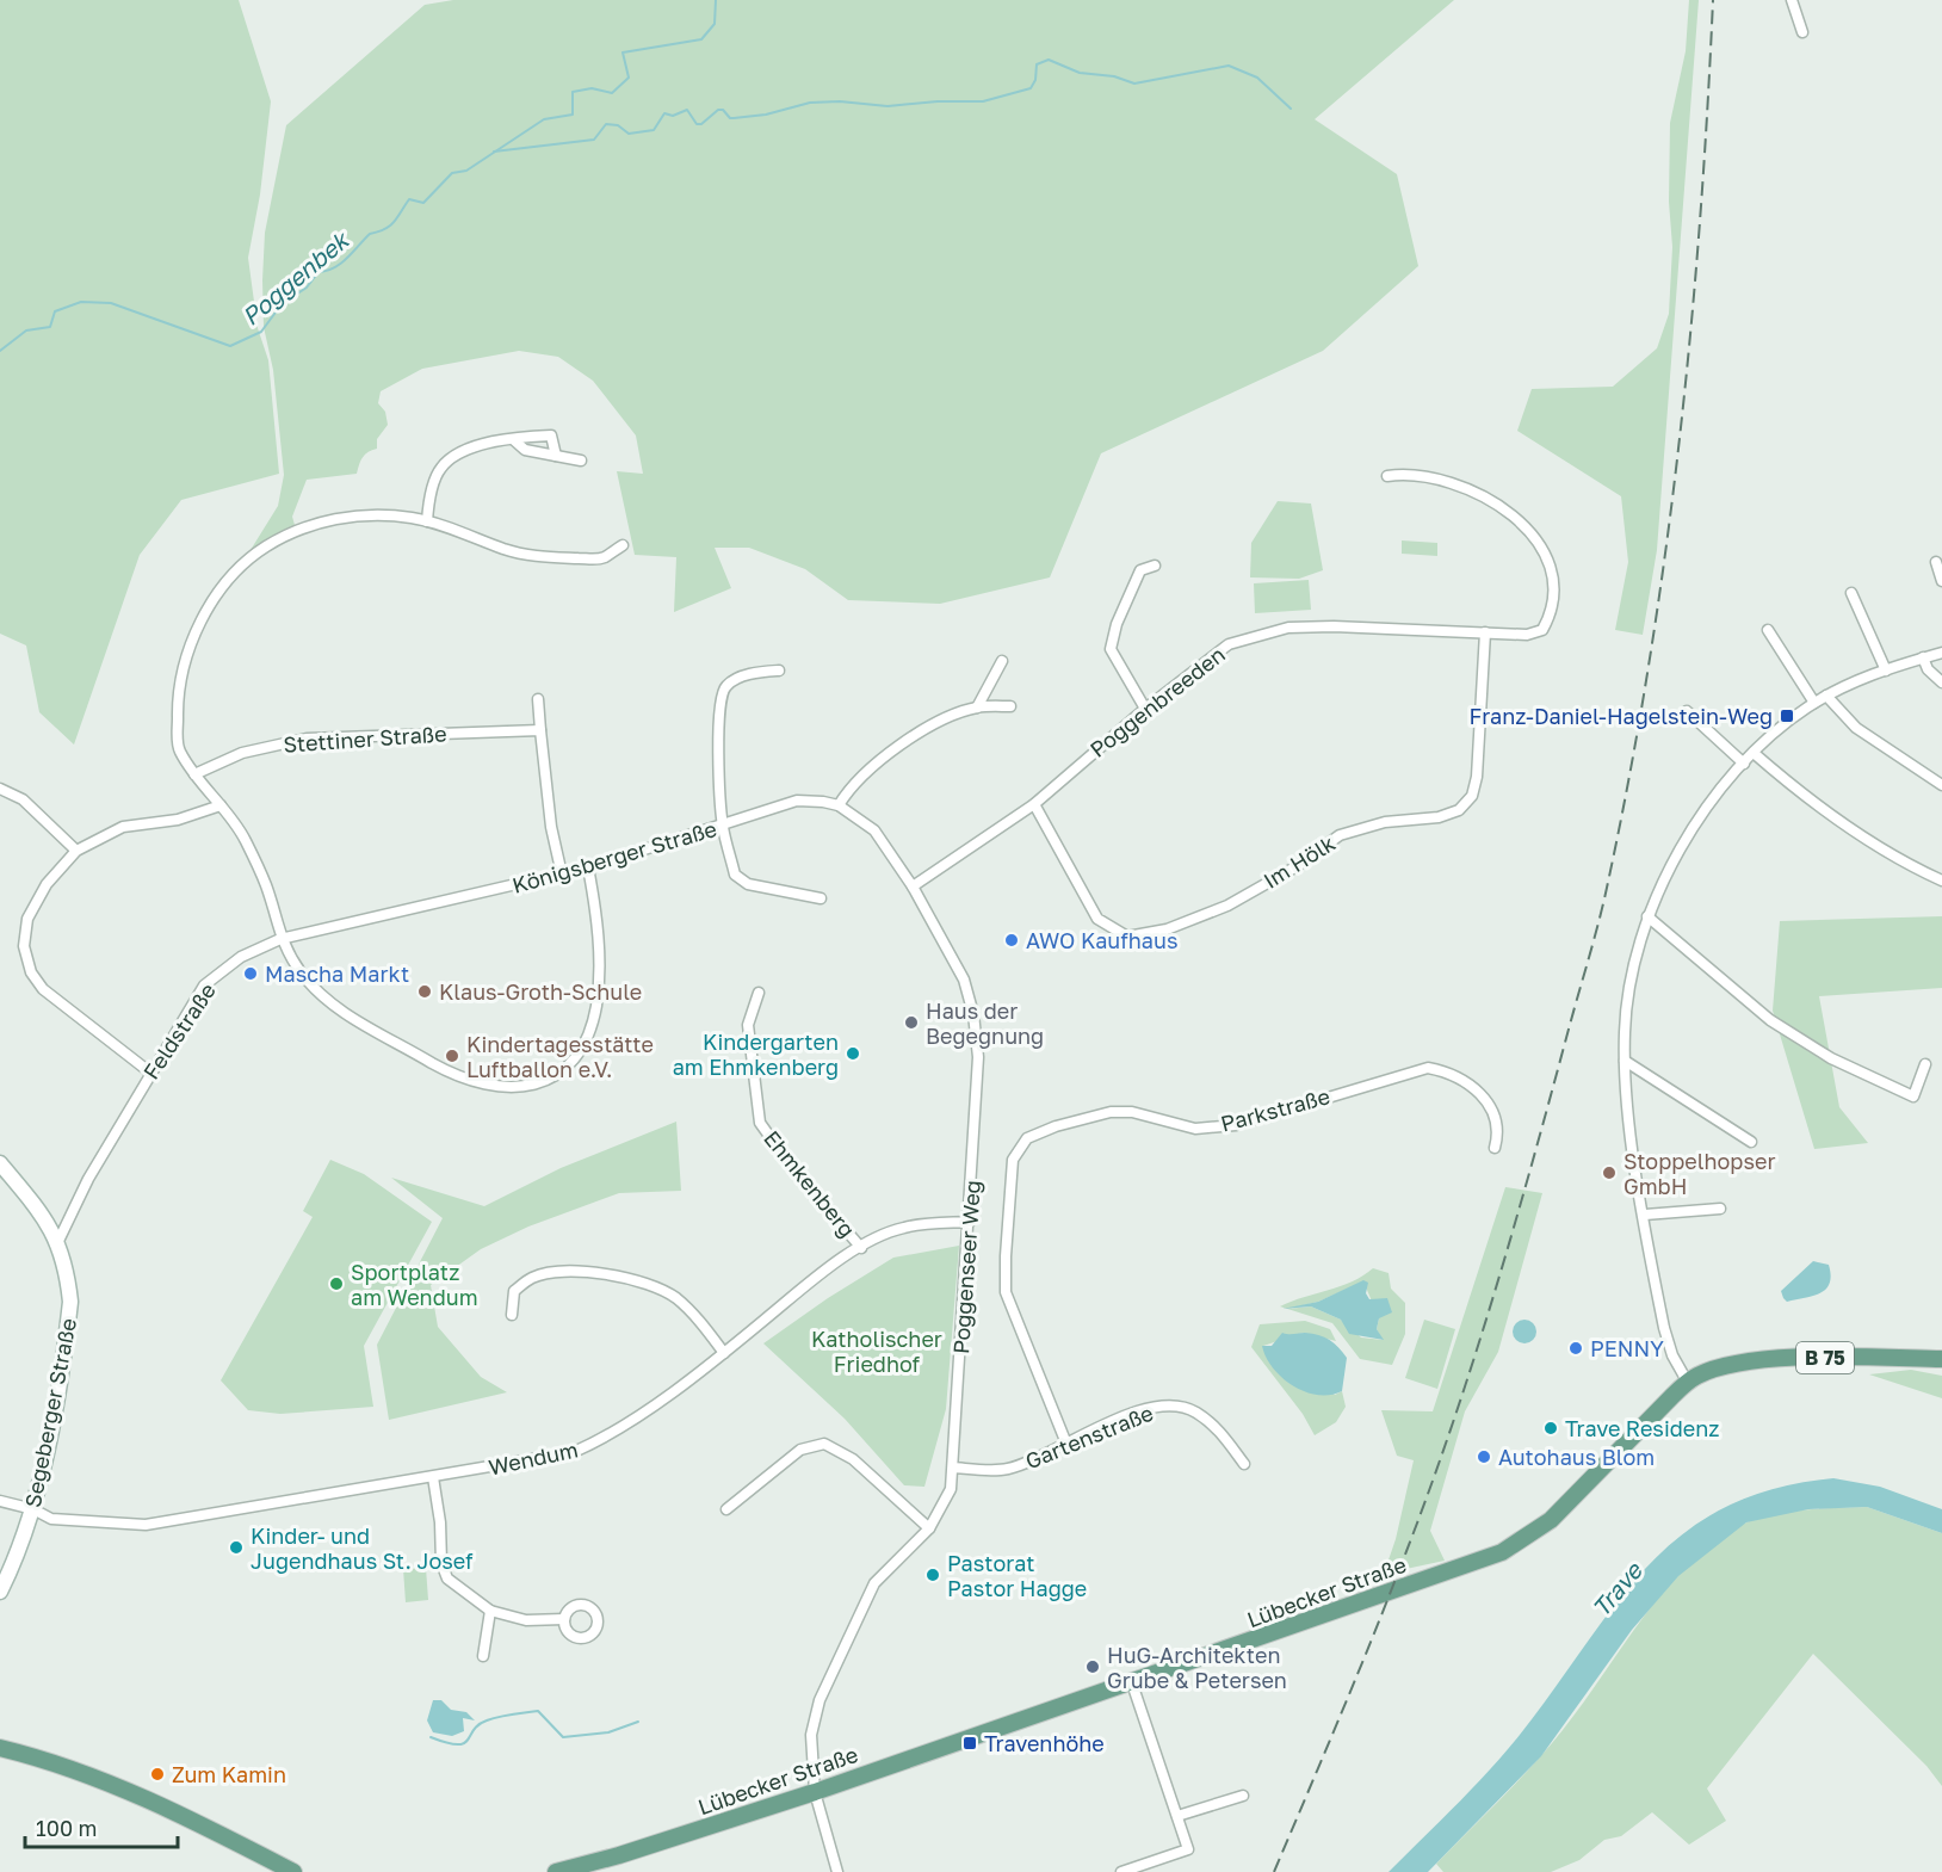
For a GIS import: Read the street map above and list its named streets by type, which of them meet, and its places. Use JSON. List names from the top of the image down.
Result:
{
  "streets": {
    "main road": ["B 75", "Segeberger Straße", "Lübecker Straße"],
    "street": [
      "Poggenbreeden",
      "Stettiner Straße",
      "Königsberger Straße",
      "Im Hölk",
      "Feldstraße",
      "Parkstraße",
      "Ehmkenberg",
      "Poggenseer Weg",
      "Gartenstraße",
      "Wendum"
    ]
  },
  "crossings": [
    ["Poggenbreeden", "Königsberger Straße"],
    ["Poggenbreeden", "Im Hölk"],
    ["Poggenbreeden", "Poggenseer Weg"],
    ["Königsberger Straße", "Feldstraße"],
    ["Königsberger Straße", "Poggenseer Weg"],
    ["Feldstraße", "Segeberger Straße"],
    ["Parkstraße", "Gartenstraße"],
    ["Ehmkenberg", "Wendum"],
    ["Poggenseer Weg", "Gartenstraße"],
    ["Poggenseer Weg", "Wendum"],
    ["Poggenseer Weg", "Lübecker Straße"],
    ["Segeberger Straße", "Wendum"]
  ],
  "water": ["Poggenbek", "Trave"],
  "parks": ["Katholischer Friedhof"],
  "places": {
    "transit": ["Franz-Daniel-Hagelstein-Weg", "Travenhöhe"],
    "other": [
      "AWO Kaufhaus",
      "Mascha Markt",
      "Klaus-Groth-Schule",
      "Haus der Begegnung",
      "Kindergarten am Ehmkenberg",
      "Kindertagesstätte Luftballon e.V.",
      "Stoppelhopser GmbH",
      "Sportplatz am Wendum",
      "PENNY",
      "Trave Residenz",
      "Autohaus Blom",
      "Kinder- und Jugendhaus St. Josef",
      "Pastorat Pastor Hagge",
      "HuG-Architekten Grube & Petersen",
      "Zum Kamin"
    ]
  },
  "scale_bar": "100 m"
}
